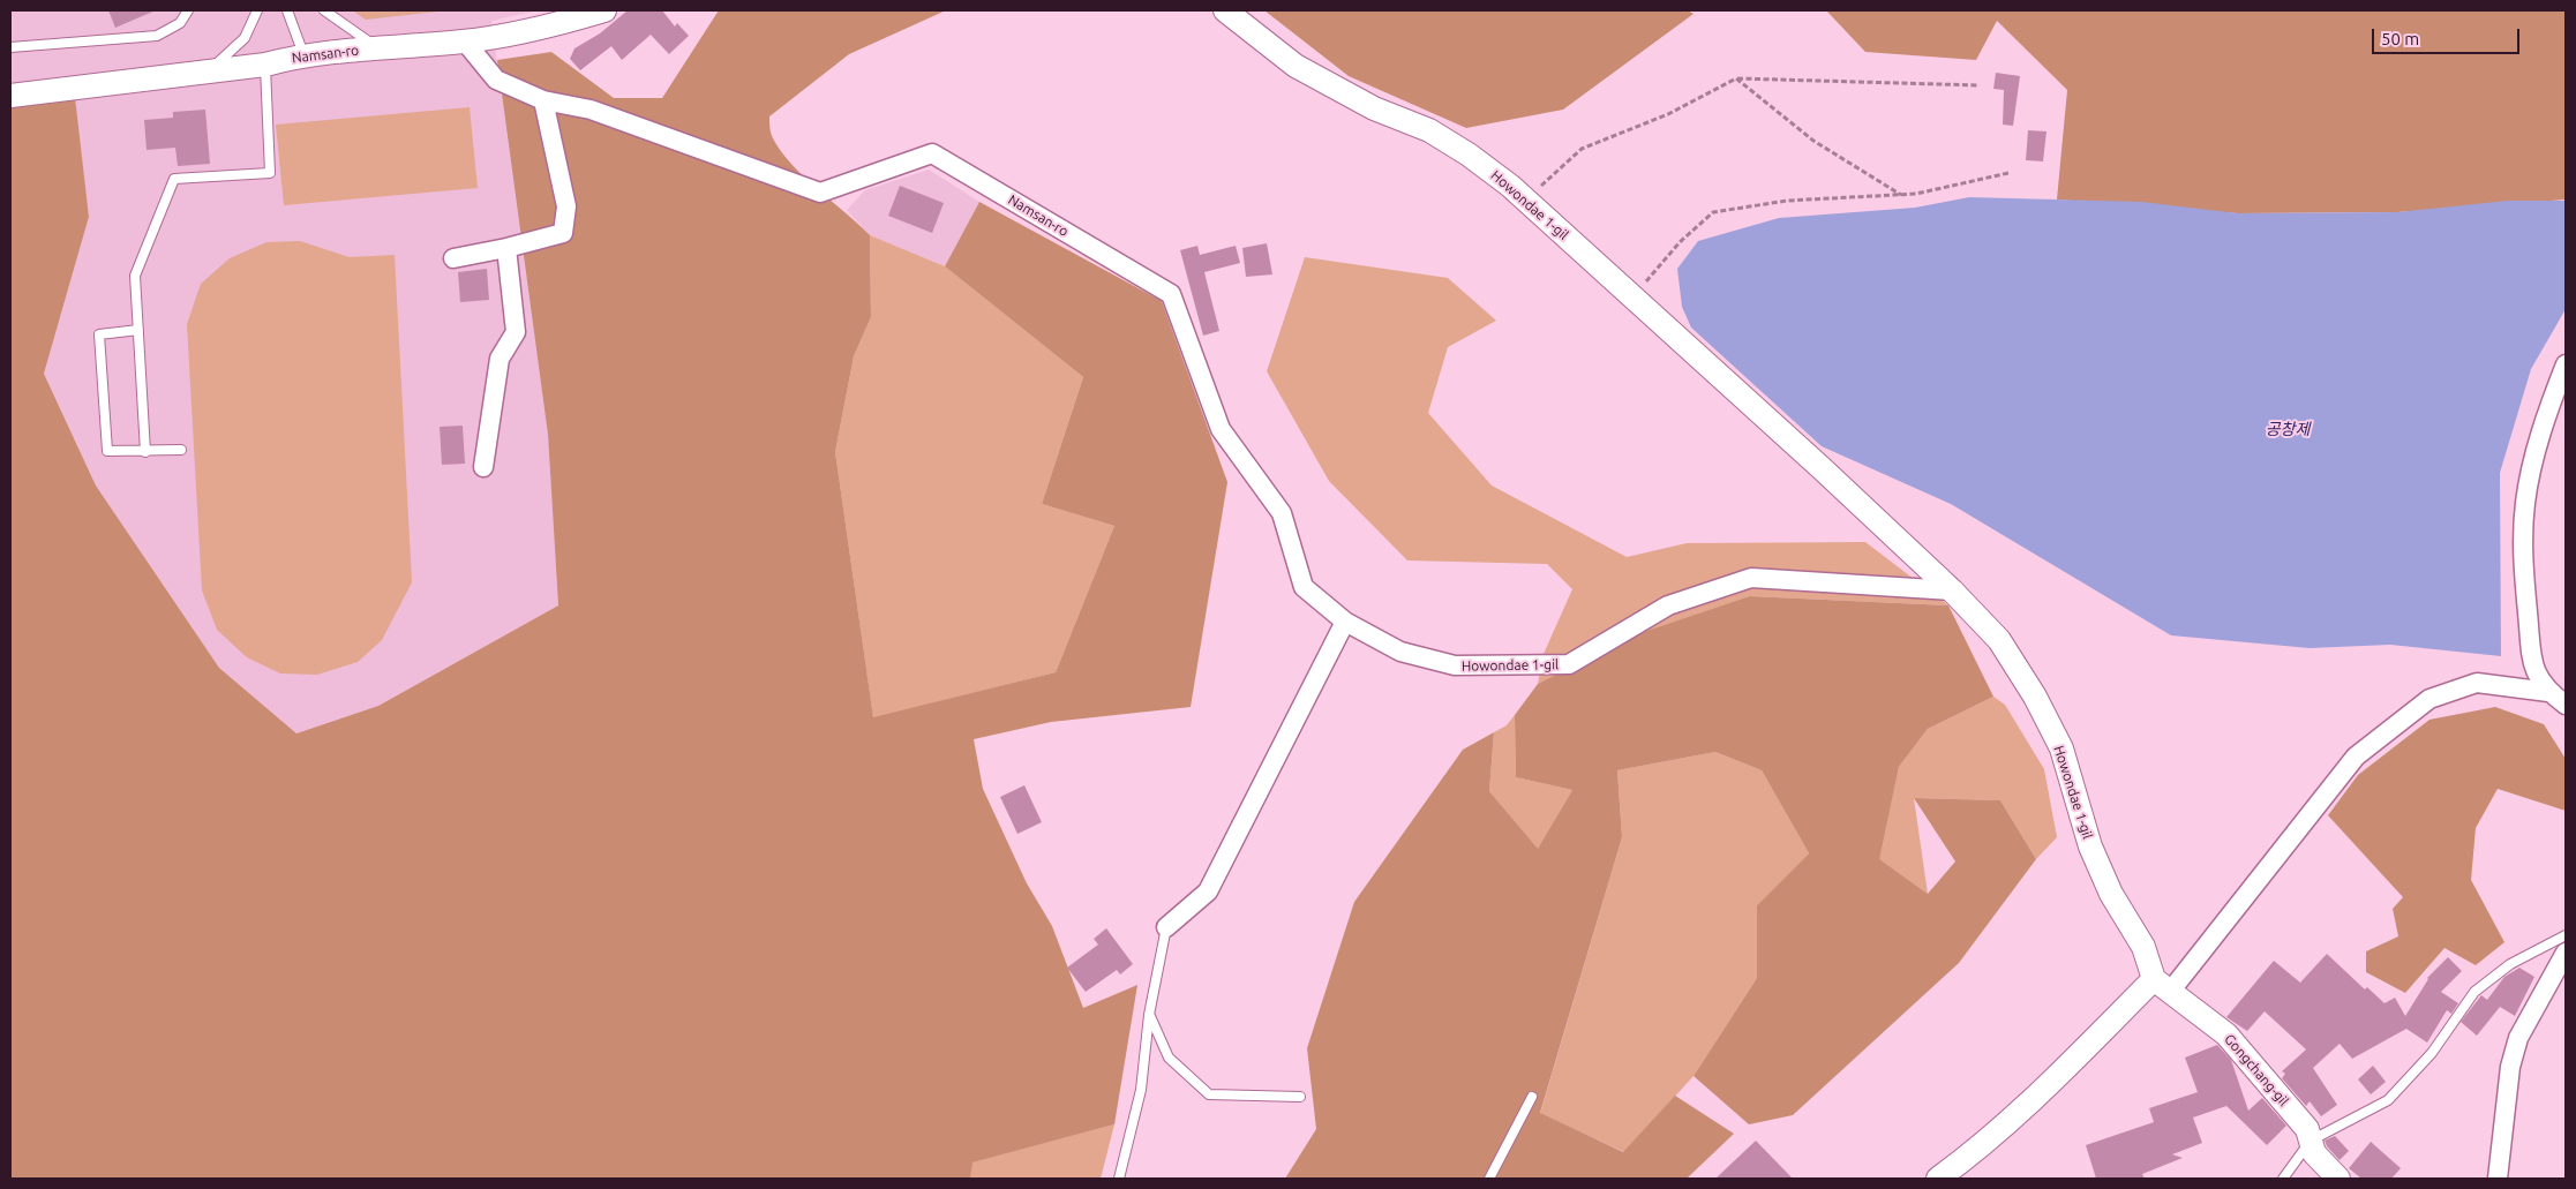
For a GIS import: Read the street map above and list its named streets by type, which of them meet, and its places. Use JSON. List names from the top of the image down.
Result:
{
  "streets": {
    "street": ["Namsan-ro", "Howondae 1-gil", "Gongchang-gil"]
  },
  "crossings": [
    ["Namsan-ro", "Howondae 1-gil"],
    ["Howondae 1-gil", "Gongchang-gil"]
  ],
  "water": ["공창제"],
  "scale_bar": "50 m"
}
